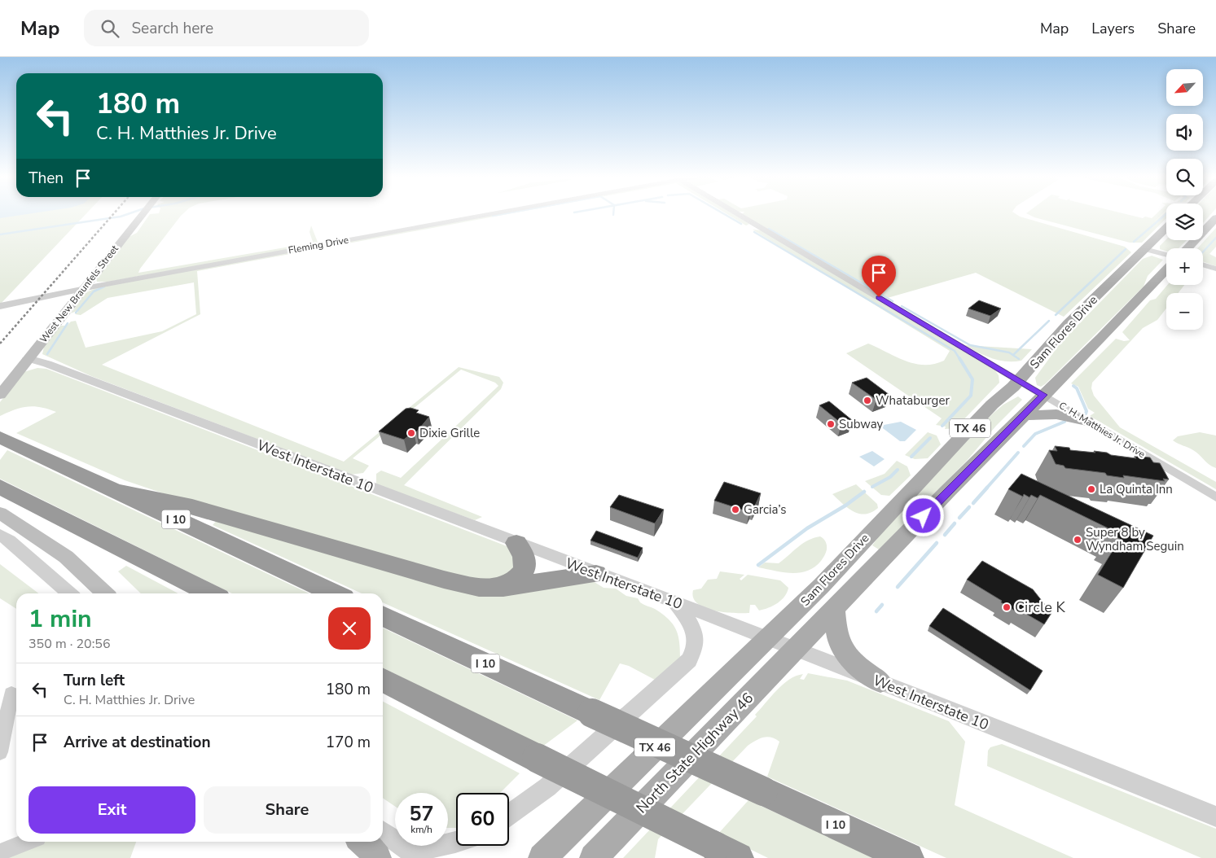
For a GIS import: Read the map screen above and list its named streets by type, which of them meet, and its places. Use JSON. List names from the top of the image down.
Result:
{
  "streets": {
    "highway": ["I 10"],
    "main road": [
      "West New Braunfels Street",
      "Sam Flores Drive",
      "TX 46",
      "North State Highway 46"
    ],
    "street": ["Fleming Drive", "C. H. Matthies Jr. Drive", "West Interstate 10"]
  },
  "crossings": [
    ["Fleming Drive", "West New Braunfels Street"],
    ["West New Braunfels Street", "West Interstate 10"],
    ["Sam Flores Drive", "TX 46"],
    ["Sam Flores Drive", "C. H. Matthies Jr. Drive"],
    ["Sam Flores Drive", "West Interstate 10"],
    ["TX 46", "C. H. Matthies Jr. Drive"],
    ["TX 46", "West Interstate 10"],
    ["TX 46", "North State Highway 46"],
    ["West Interstate 10", "North State Highway 46"]
  ],
  "places": [
    "Whataburger",
    "Subway",
    "Dixie Grille",
    "La Quinta Inn",
    "Garcia’s",
    "Super 8 by Wyndham Seguin",
    "Circle K"
  ],
  "north": "bottom left",
  "page": {
    "header": "Map",
    "search": "Search here",
    "nav": ["Map", "Layers", "Share"],
    "map_buttons": ["+", "−"],
    "turn": ["180 m", "C. H. Matthies Jr. Drive"],
    "then": "Then",
    "heading": ["1 min", "350 m · 20:56"],
    "list": [
      {
        "name": "Turn left",
        "note": "C. H. Matthies Jr. Drive",
        "value": "180 m"
      },
      {
        "name": "Arrive at destination",
        "value": "170 m"
      }
    ],
    "buttons": ["Exit", "Share"],
    "speed": "57 km/h",
    "limit": "60"
  }
}
